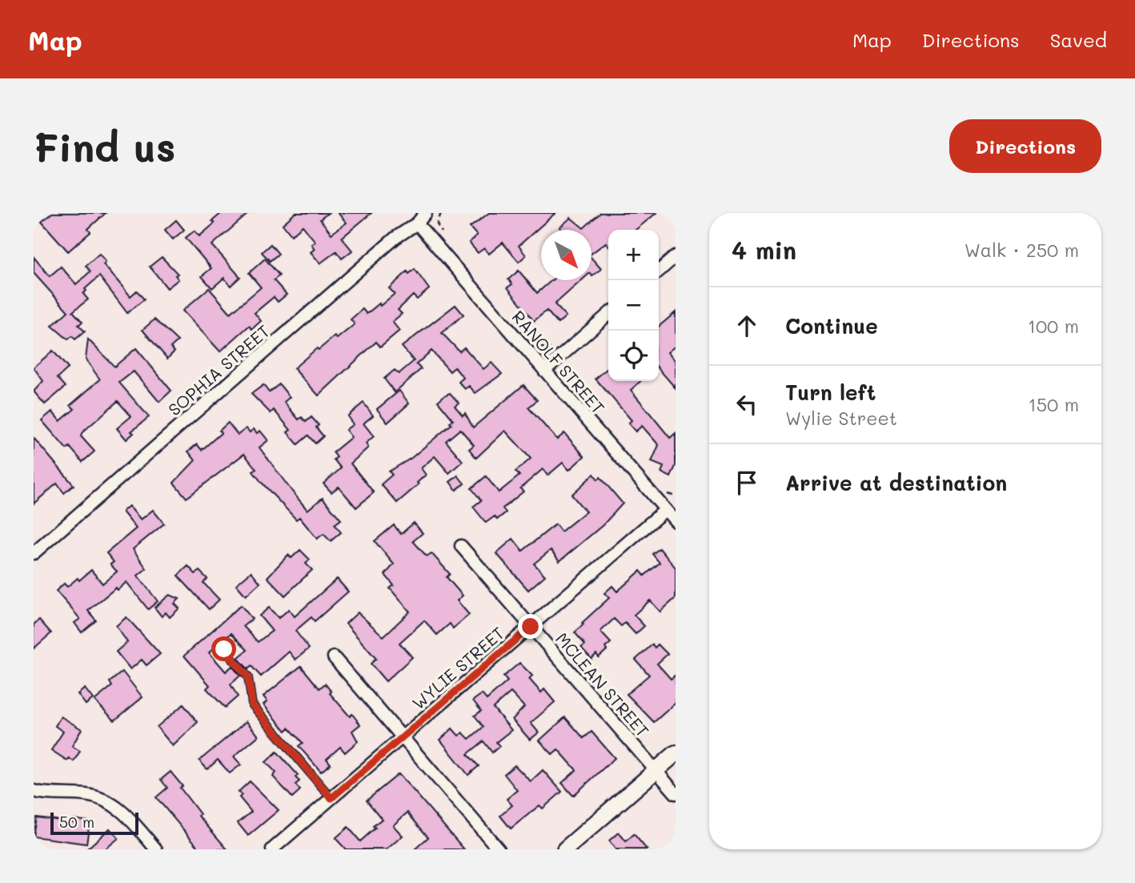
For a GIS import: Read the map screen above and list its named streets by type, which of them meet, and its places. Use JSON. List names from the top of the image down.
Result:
{
  "streets": {
    "street": [
      "RANOLF STREET",
      "SOPHIA STREET",
      "WYLIE STREET",
      "MCLEAN STREET"
    ]
  },
  "crossings": [
    ["RANOLF STREET", "SOPHIA STREET"],
    ["RANOLF STREET", "WYLIE STREET"],
    ["WYLIE STREET", "MCLEAN STREET"]
  ],
  "scale_bar": "50 m",
  "north": "bottom right",
  "page": {
    "header": "Map",
    "nav": ["Map", "Directions", "Saved"],
    "buttons": "Directions",
    "title": "Find us",
    "heading": ["4 min", "Walk · 250 m"],
    "map_buttons": ["+", "−"],
    "list": [
      ["Continue", "100 m"],
      ["Turn left", "Wylie Street", "150 m"],
      "Arrive at destination"
    ],
    "scale": "50 m"
  }
}
